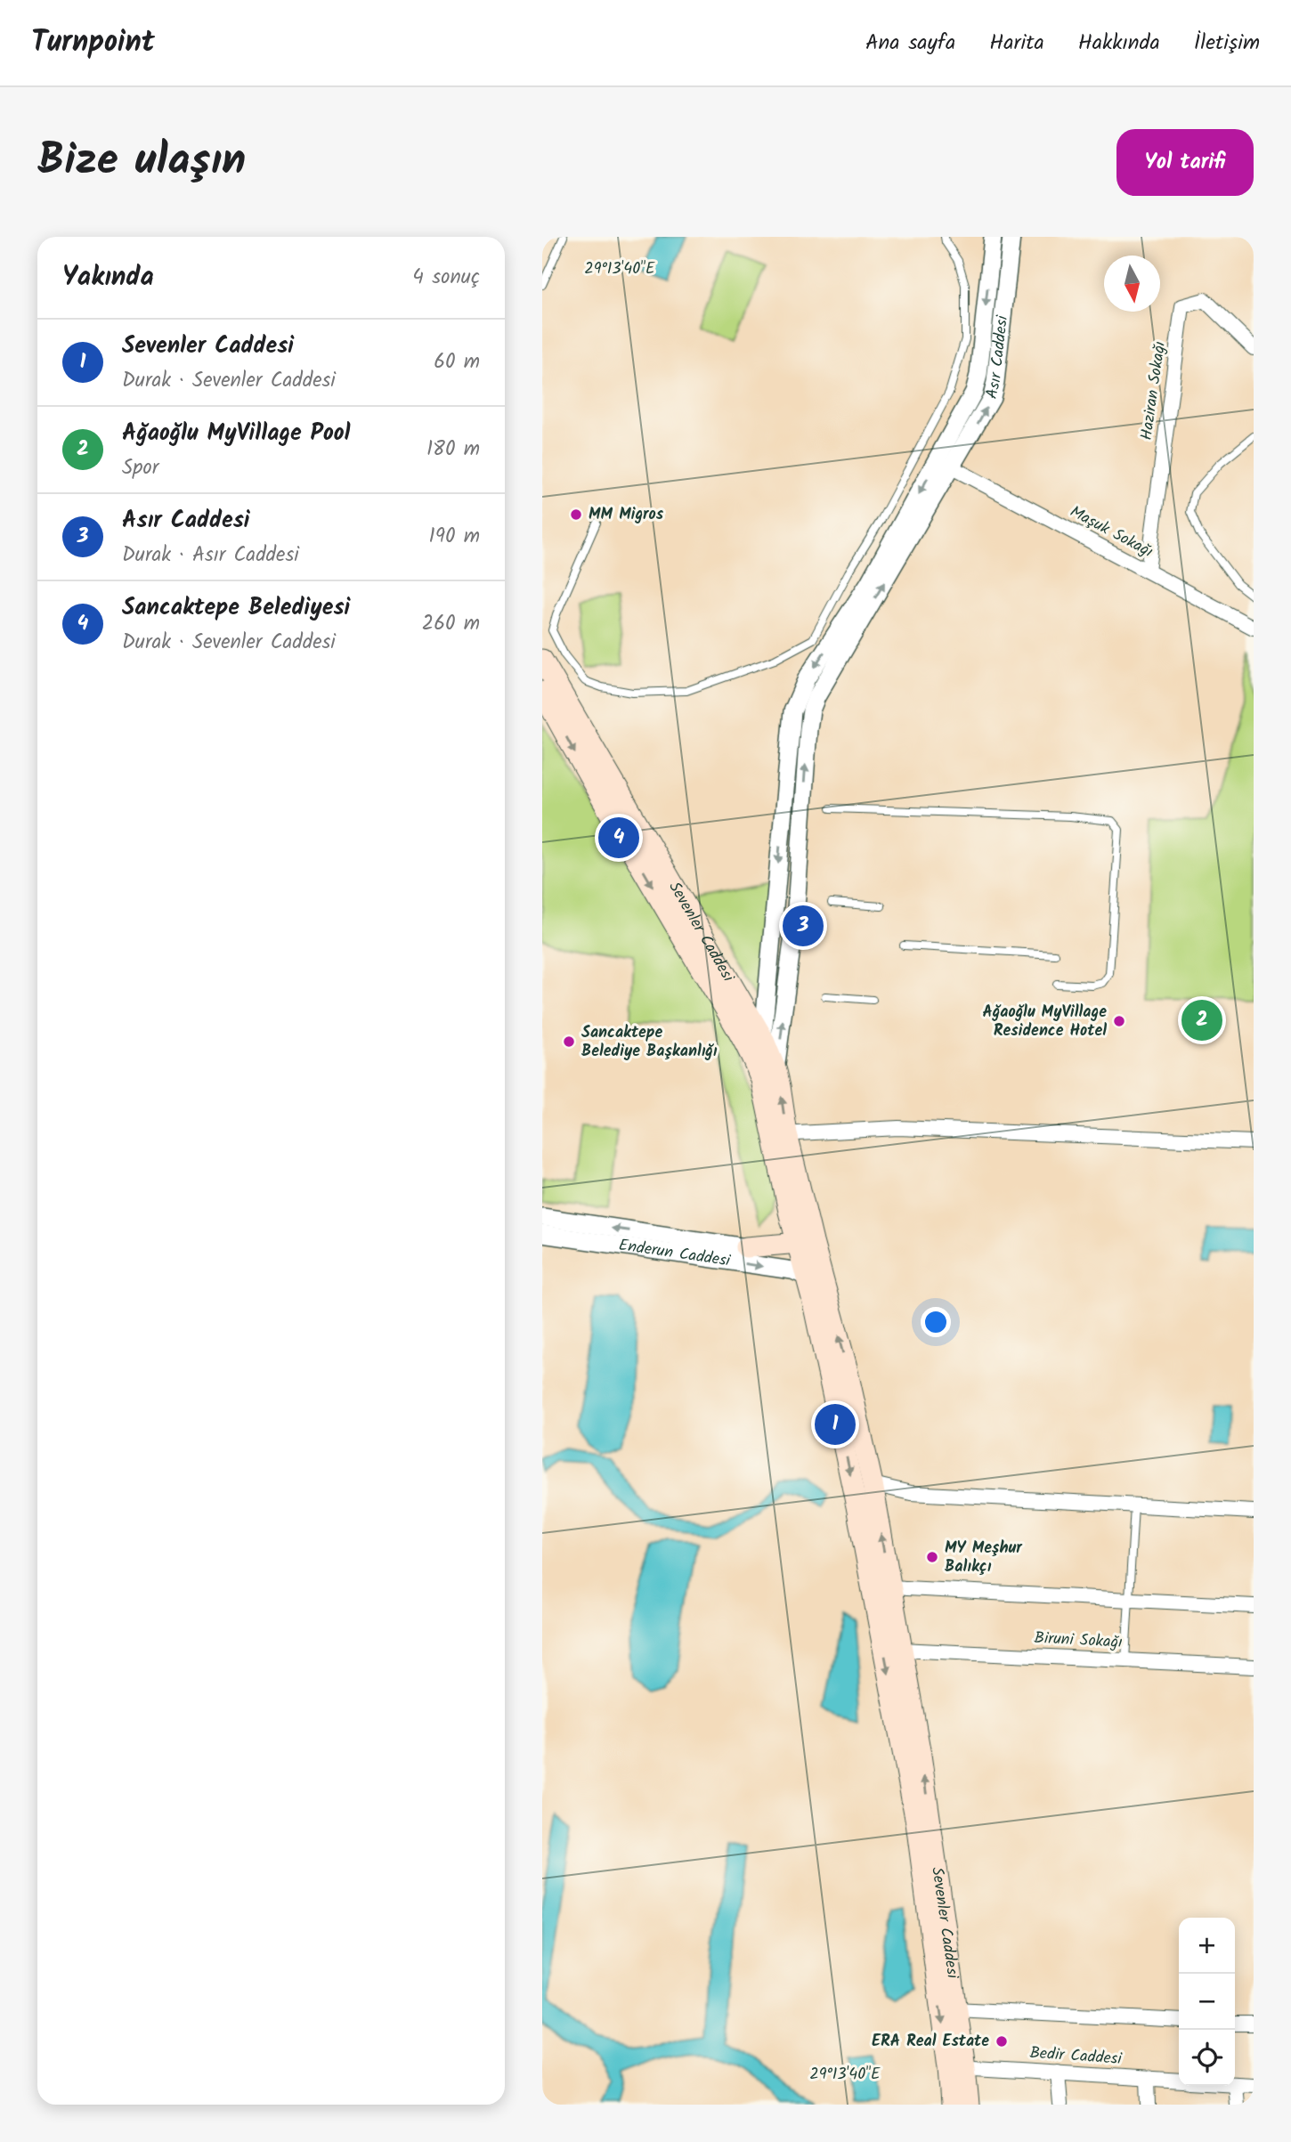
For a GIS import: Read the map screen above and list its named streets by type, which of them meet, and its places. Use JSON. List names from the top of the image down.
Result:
{
  "streets": {
    "main road": ["Sevenler Caddesi"],
    "street": [
      "Asır Caddesi",
      "Haziran Sokağı",
      "Maşuk Sokağı",
      "Enderun Caddesi",
      "Biruni Sokağı",
      "Bedir Caddesi"
    ]
  },
  "crossings": [
    ["Asır Caddesi", "Maşuk Sokağı"],
    ["Asır Caddesi", "Sevenler Caddesi"],
    ["Haziran Sokağı", "Maşuk Sokağı"],
    ["Sevenler Caddesi", "Enderun Caddesi"],
    ["Sevenler Caddesi", "Biruni Sokağı"],
    ["Sevenler Caddesi", "Bedir Caddesi"]
  ],
  "places": [
    "MM Migros",
    "Ağaoğlu MyVillage Residence Hotel",
    "Sancaktepe Belediye Başkanlığı",
    "MY Meşhur Balıkçı",
    "ERA Real Estate"
  ],
  "north": "bottom",
  "page": {
    "header": "Turnpoint",
    "nav": [
      "Ana sayfa",
      "Harita",
      "Hakkında",
      "İletişim"
    ],
    "title": "Bize ulaşın",
    "buttons": "Yol tarifi",
    "heading": ["Yakında", "4 sonuç"],
    "list": [
      {
        "mark": "1",
        "name": "Sevenler Caddesi",
        "note": "Durak · Sevenler Caddesi",
        "value": "60 m"
      },
      {
        "mark": "2",
        "name": "Ağaoğlu MyVillage Pool",
        "note": "Spor",
        "value": "180 m"
      },
      {
        "mark": "3",
        "name": "Asır Caddesi",
        "note": "Durak · Asır Caddesi",
        "value": "190 m"
      },
      {
        "mark": "4",
        "name": "Sancaktepe Belediyesi",
        "note": "Durak · Sevenler Caddesi",
        "value": "260 m"
      }
    ],
    "pins": [
      "4",
      "3",
      "2",
      "1"
    ],
    "map_buttons": ["+", "−"]
  },
  "coordinates": ["29°13'40\"E"]
}
